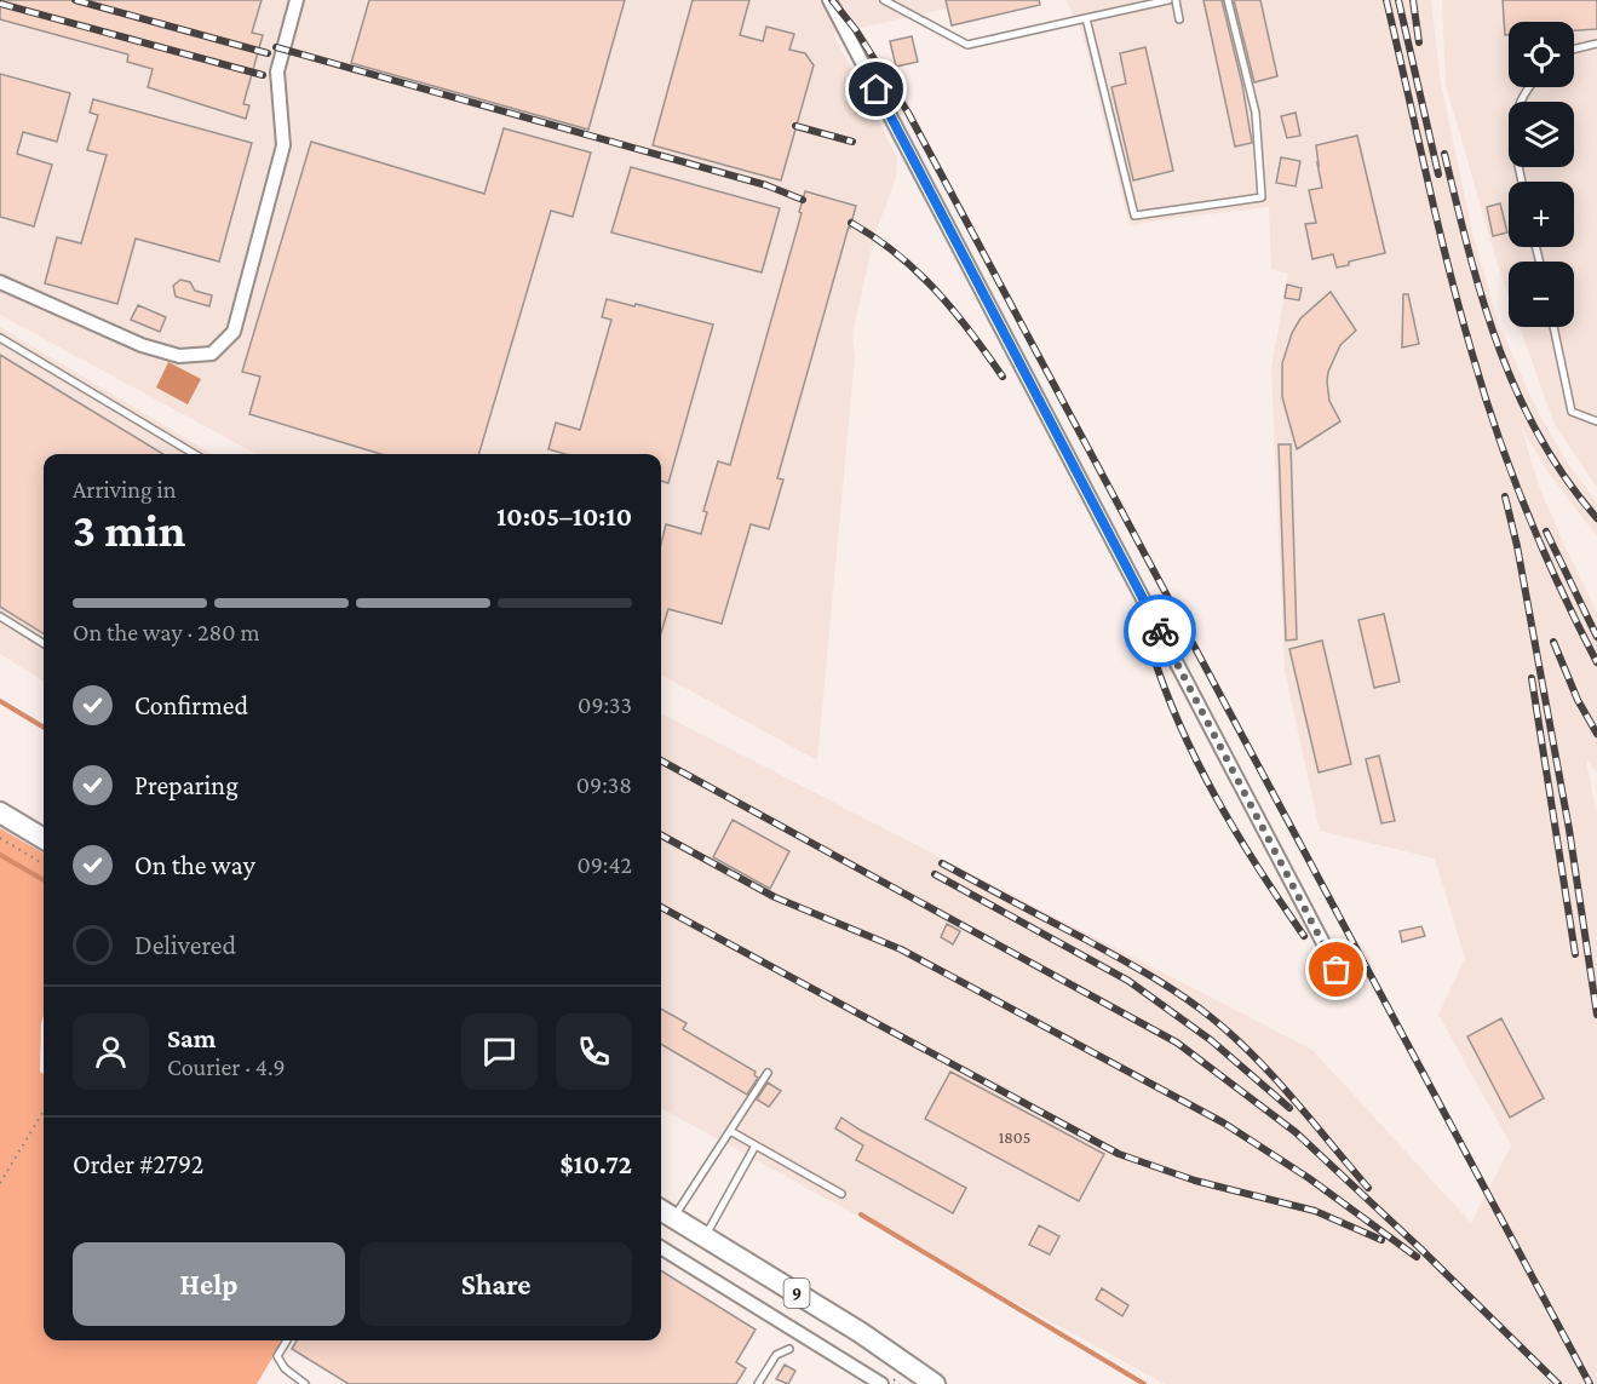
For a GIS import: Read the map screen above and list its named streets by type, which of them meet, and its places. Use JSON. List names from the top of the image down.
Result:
{
  "streets": {
    "main road": ["9"]
  },
  "house_numbers": ["1805"],
  "page": {
    "map_buttons": ["+", "−"],
    "heading": ["3 min", "Arriving in", "10:05–10:10"],
    "panel": [
      "Sam",
      "Courier · 4.9",
      "Order #2792",
      "$10.72"
    ],
    "bar": "On the way · 280 m",
    "list": [
      ["Confirmed", "09:33"],
      ["Preparing", "09:38"],
      ["On the way", "09:42"],
      "Delivered"
    ],
    "buttons": ["Help", "Share"]
  }
}
